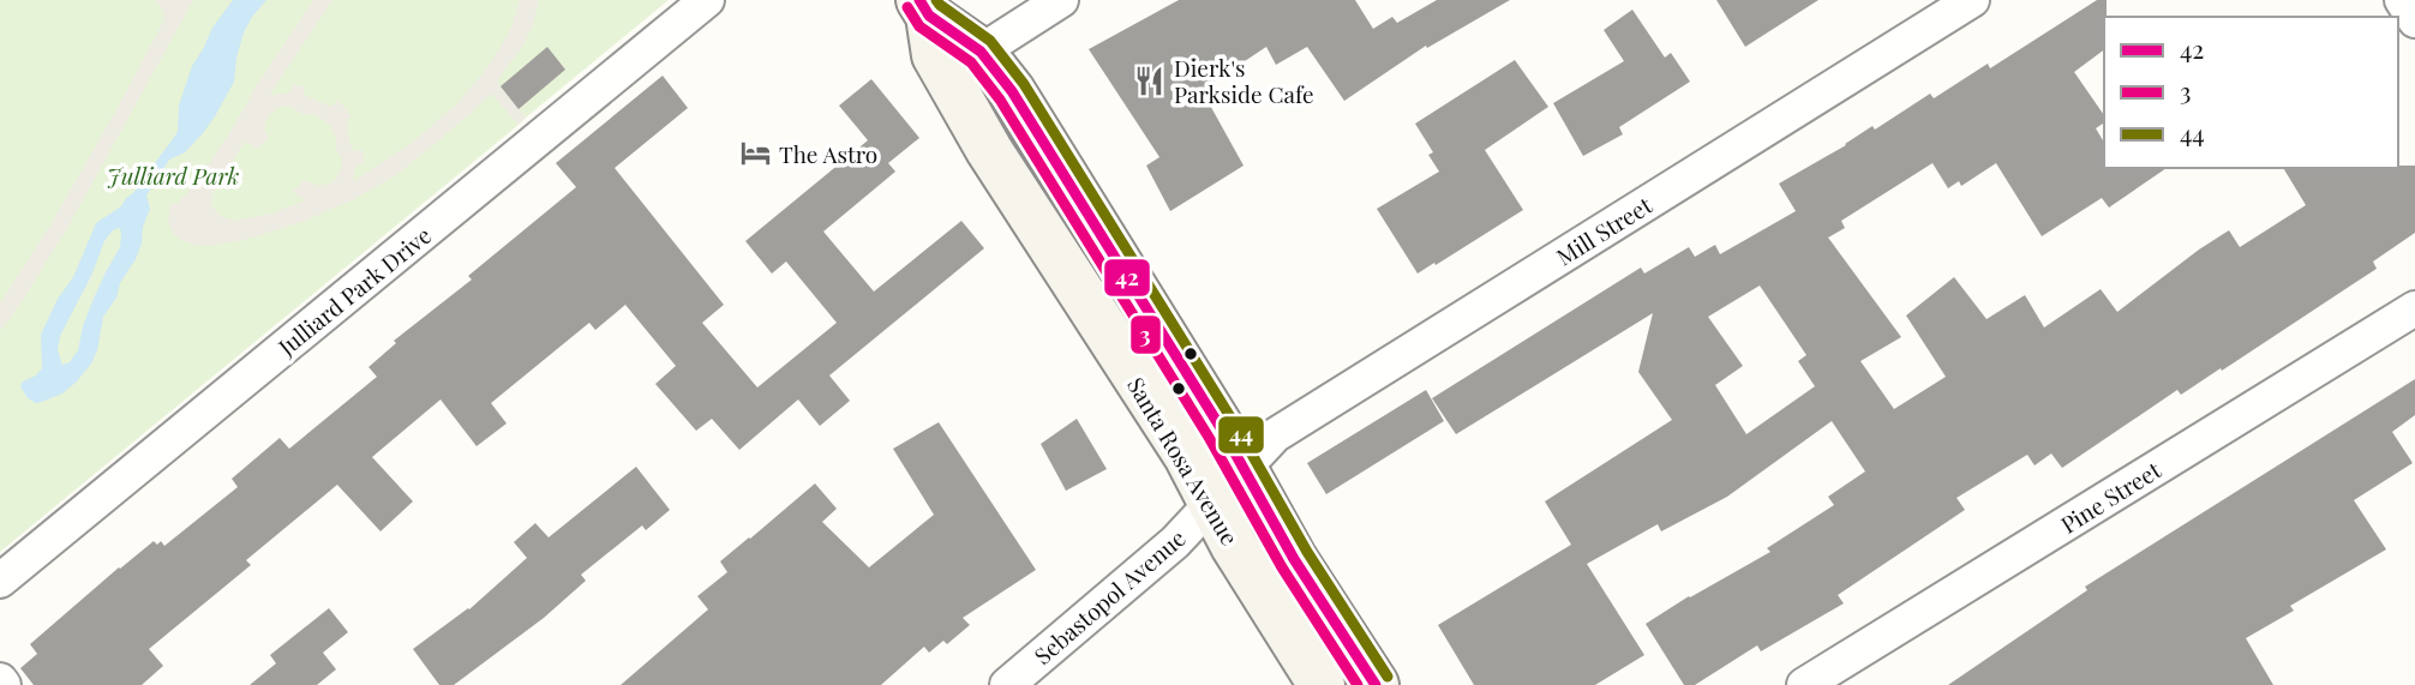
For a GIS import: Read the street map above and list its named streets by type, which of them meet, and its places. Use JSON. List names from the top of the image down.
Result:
{
  "streets": {
    "main road": ["Santa Rosa Avenue"],
    "street": [
      "Mill Street",
      "Julliard Park Drive",
      "Pine Street",
      "Sebastopol Avenue"
    ]
  },
  "crossings": [
    ["Mill Street", "Santa Rosa Avenue"],
    ["Mill Street", "Sebastopol Avenue"],
    ["Santa Rosa Avenue", "Sebastopol Avenue"]
  ],
  "parks": ["Julliard Park"],
  "places": {
    "restaurant": ["Dierk's Parkside Cafe"],
    "hotel": ["The Astro"]
  },
  "lines": ["transit line 42", "transit line 44", "transit line 3"],
  "legend": ["42", "3", "44"]
}
